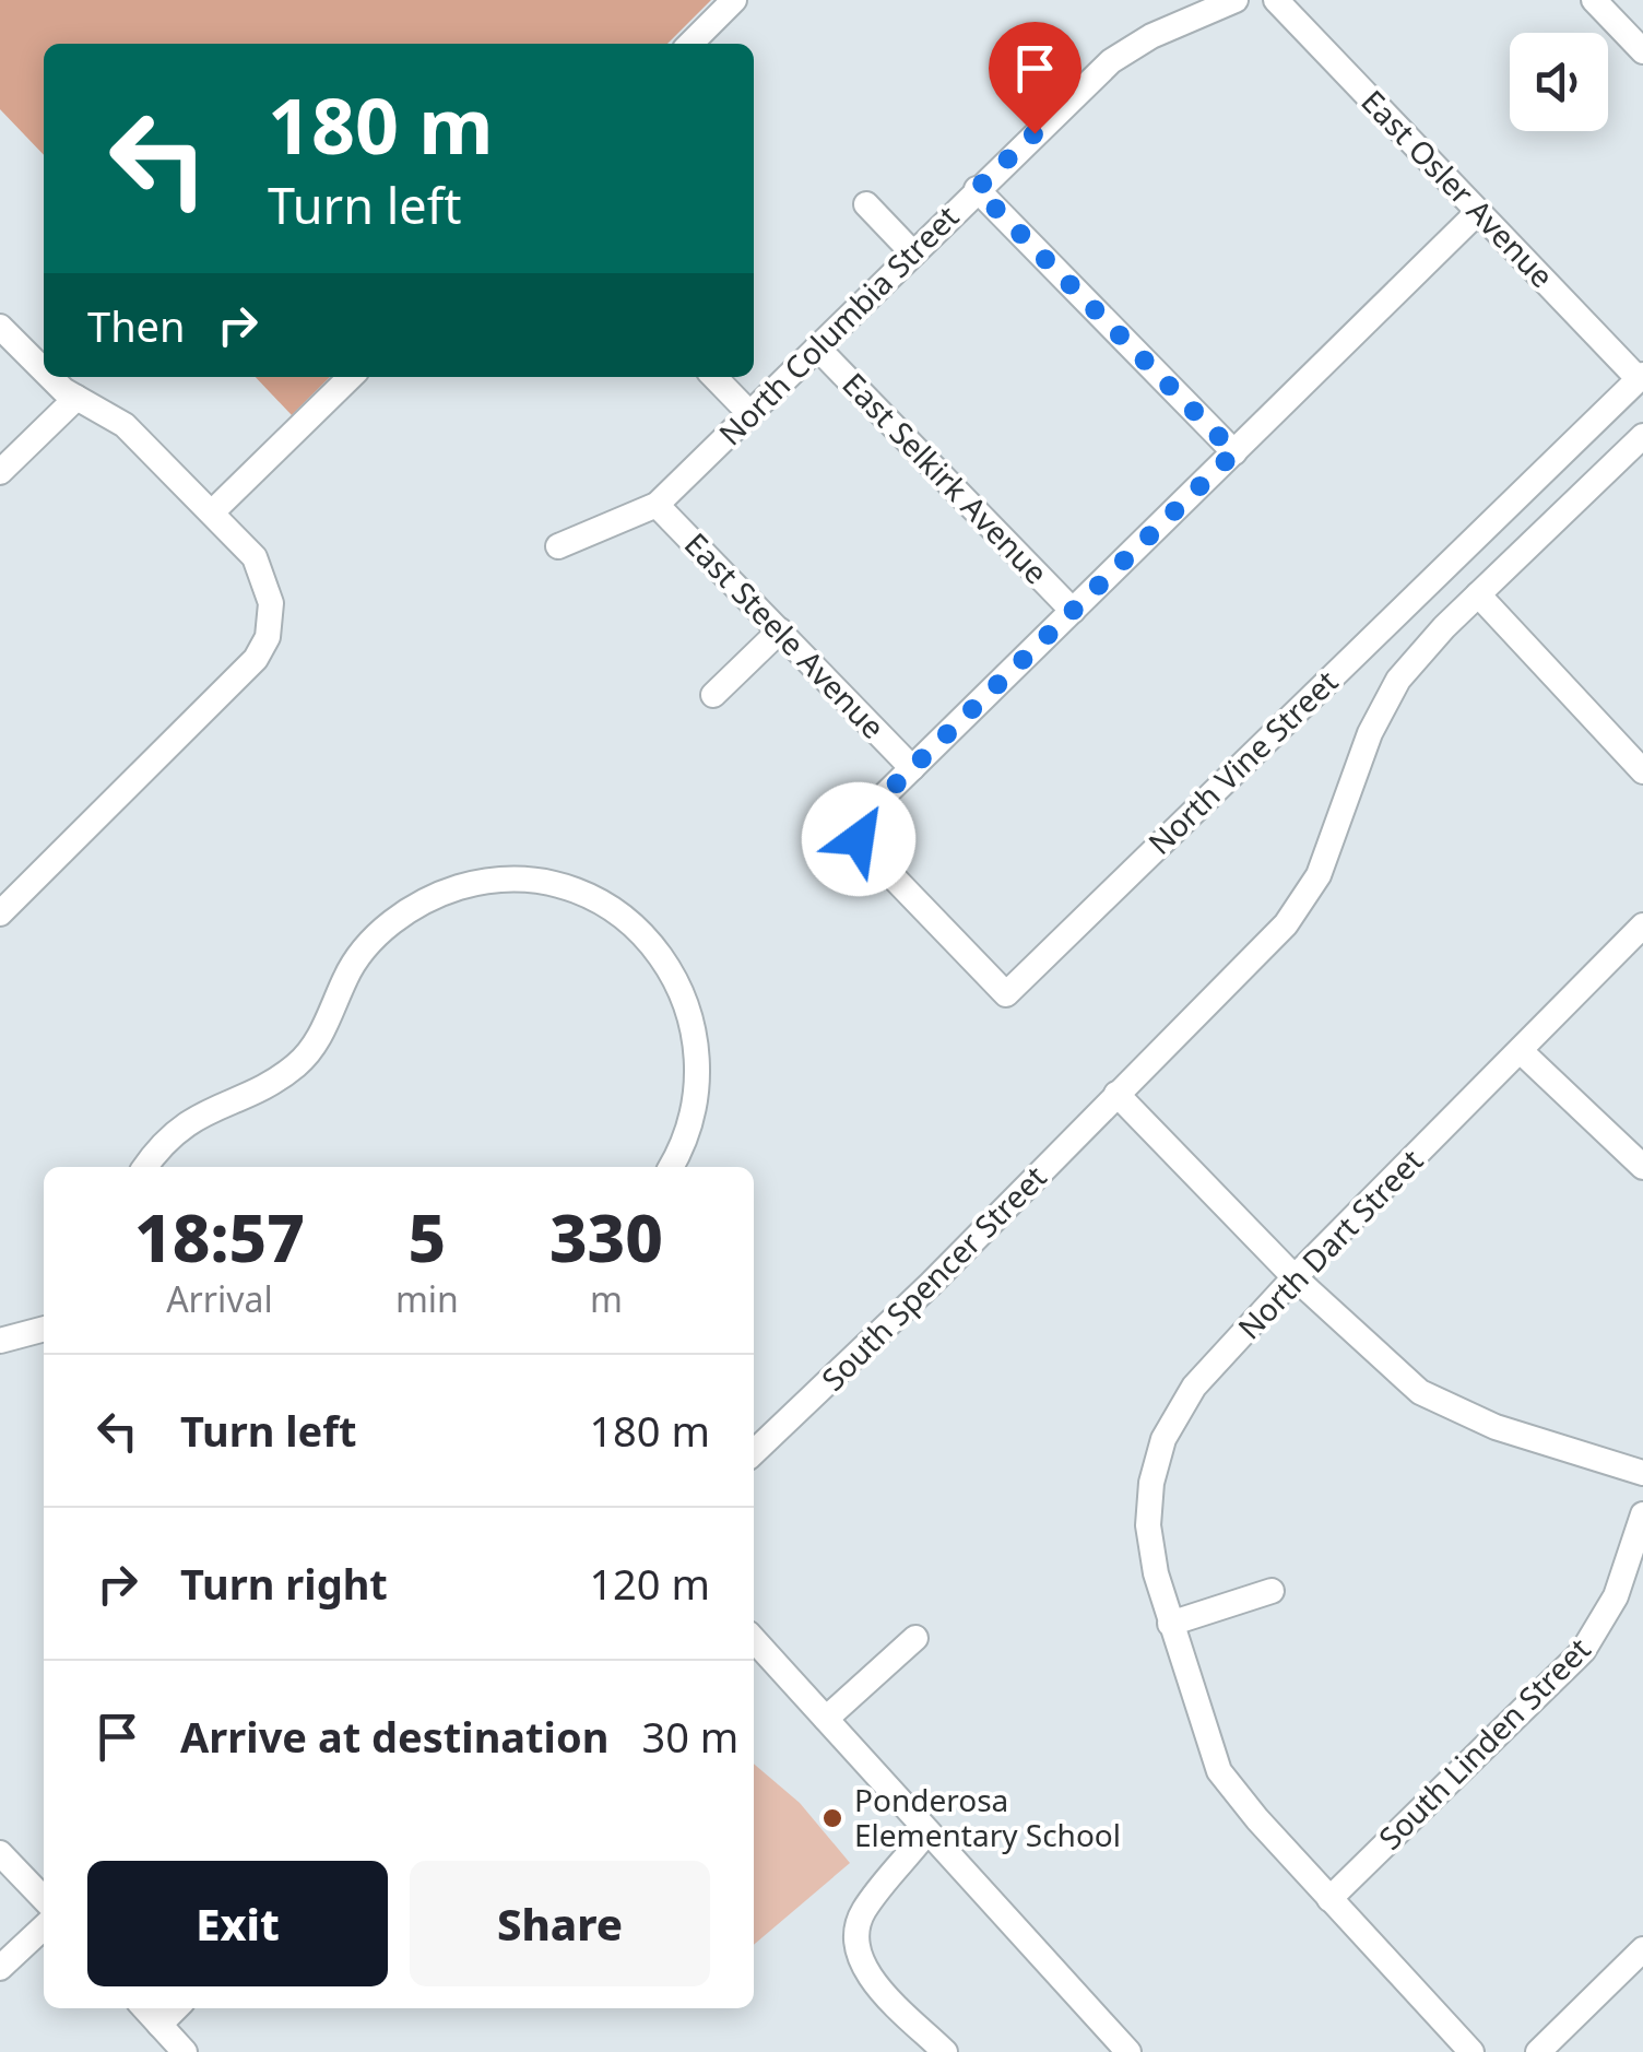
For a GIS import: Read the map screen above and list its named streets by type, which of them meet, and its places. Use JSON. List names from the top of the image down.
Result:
{
  "streets": {
    "street": [
      "East Osler Avenue",
      "North Columbia Street",
      "East Selkirk Avenue",
      "East Steele Avenue",
      "North Vine Street",
      "North Dart Street",
      "South Spencer Street",
      "South Linden Street"
    ]
  },
  "crossings": [
    ["East Osler Avenue", "North Vine Street"],
    ["North Columbia Street", "East Selkirk Avenue"],
    ["North Columbia Street", "East Steele Avenue"],
    ["East Steele Avenue", "North Vine Street"],
    ["North Dart Street", "South Linden Street"]
  ],
  "places": ["Ponderosa Elementary School"],
  "page": {
    "turn": ["180 m", "Turn left"],
    "then": "Then",
    "eta": [
      "18:57",
      "Arrival",
      "5",
      "min",
      "330",
      "m"
    ],
    "list": [
      {
        "name": "Turn left",
        "value": "180 m"
      },
      {
        "name": "Turn right",
        "value": "120 m"
      },
      {
        "name": "Arrive at destination",
        "value": "30 m"
      }
    ],
    "buttons": ["Exit", "Share"]
  }
}
